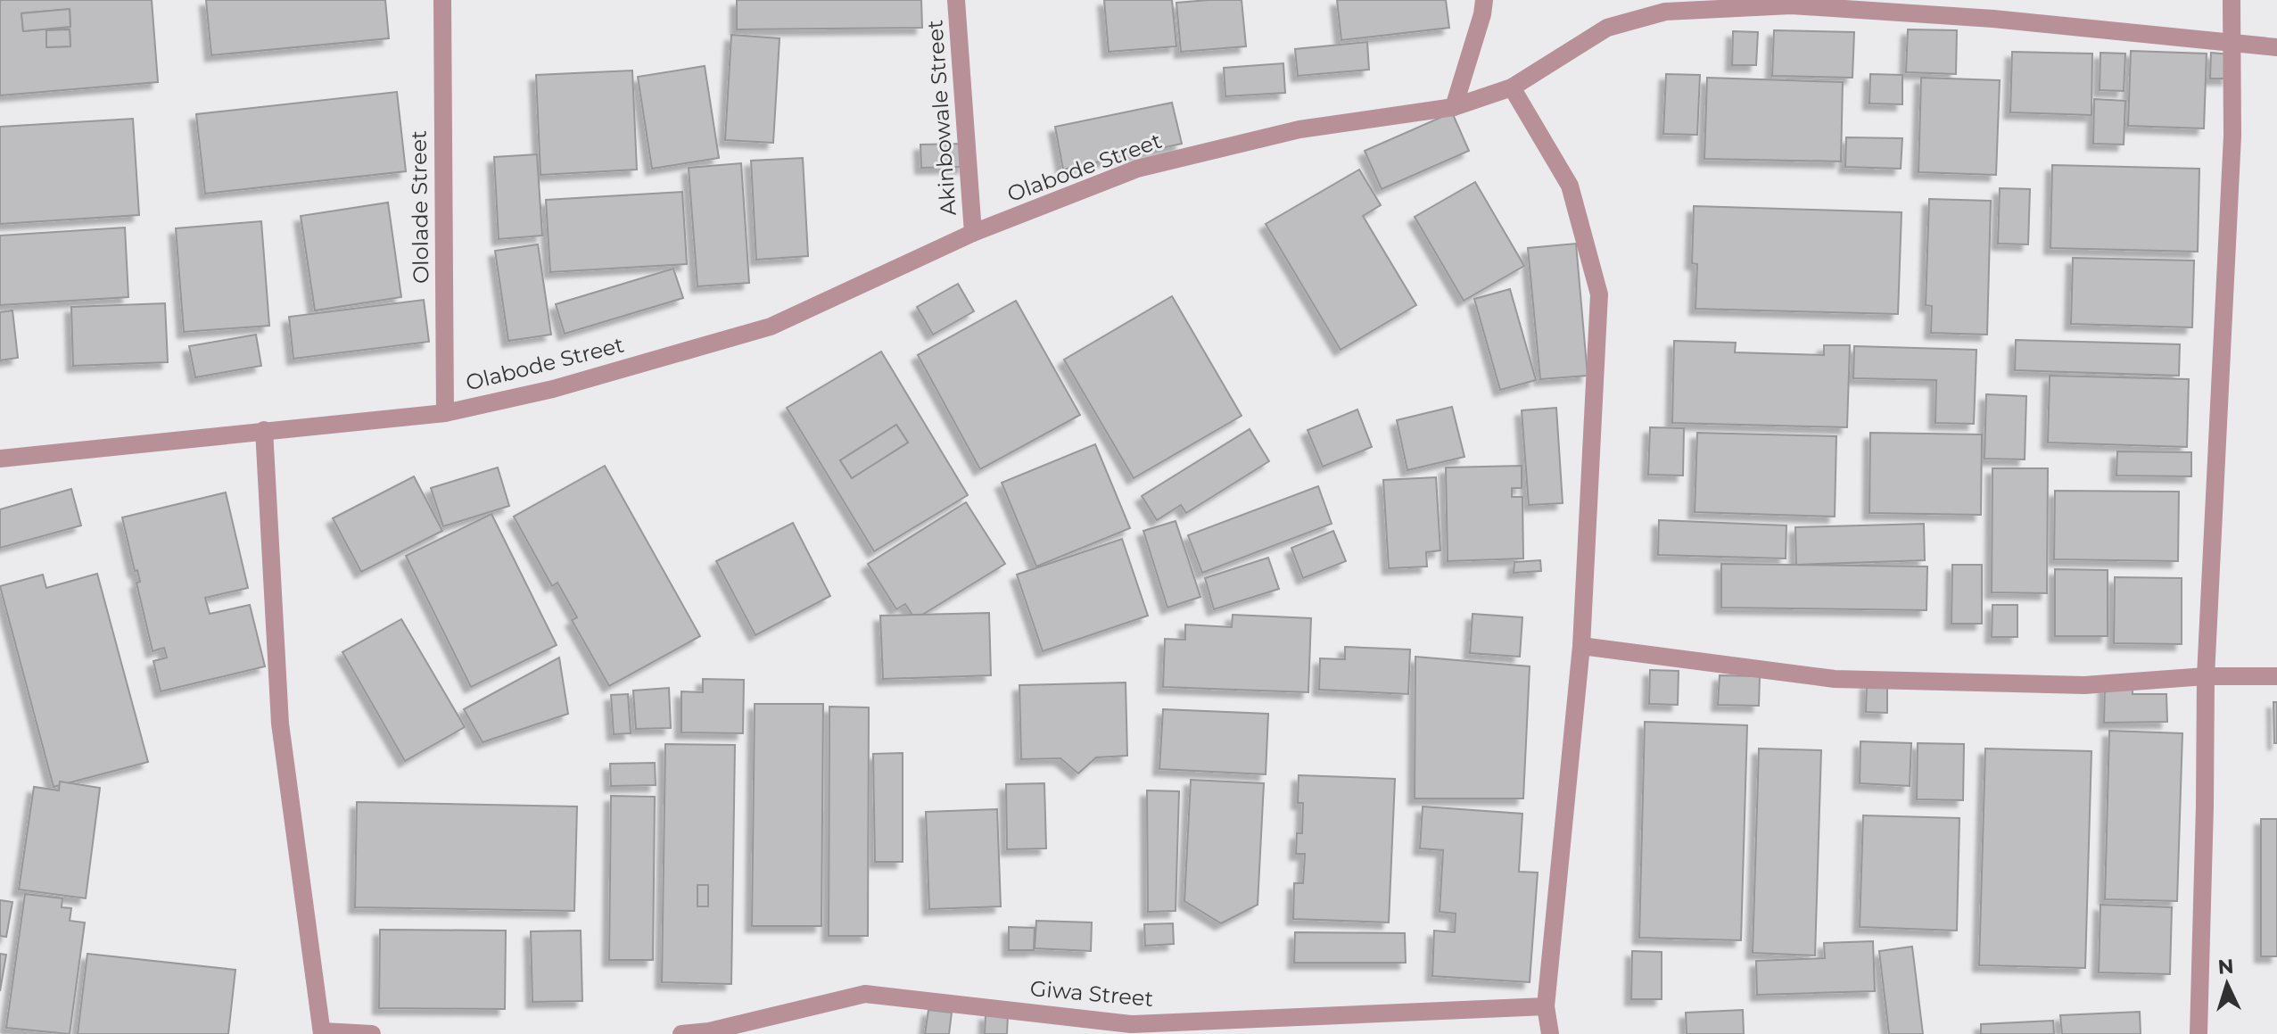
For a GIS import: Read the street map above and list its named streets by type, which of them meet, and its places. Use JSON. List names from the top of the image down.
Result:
{
  "streets": {
    "street": [
      "Akinbowale Street",
      "Olabode Street",
      "Ololade Street",
      "Giwa Street"
    ]
  },
  "crossings": [
    ["Akinbowale Street", "Olabode Street"],
    ["Olabode Street", "Ololade Street"]
  ],
  "north": "top"
}
